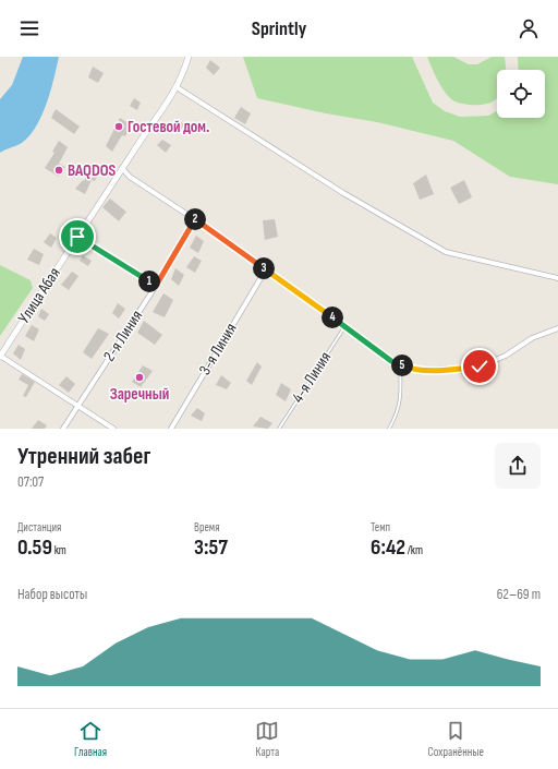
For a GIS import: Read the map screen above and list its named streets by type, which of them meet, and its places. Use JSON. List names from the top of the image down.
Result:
{
  "streets": {
    "street": ["Улица Абая", "2-я Линия", "3-я Линия"],
    "lane": ["4-я Линия"]
  },
  "places": ["Гостевой дом.", "BAQDOS", "Заречный"],
  "page": {
    "header": "Sprintly",
    "pins": [
      "2",
      "3",
      "1",
      "4",
      "5"
    ],
    "heading": ["Утренний забег", "07:07"],
    "stats": [
      ["Дистанция", "0.59 km"],
      ["Время", "3:57"],
      ["Темп", "6:42 /km"]
    ],
    "chart": ["Набор высоты", "62–69 m"],
    "tabs": ["Главная", "Карта", "Сохранённые"]
  }
}
